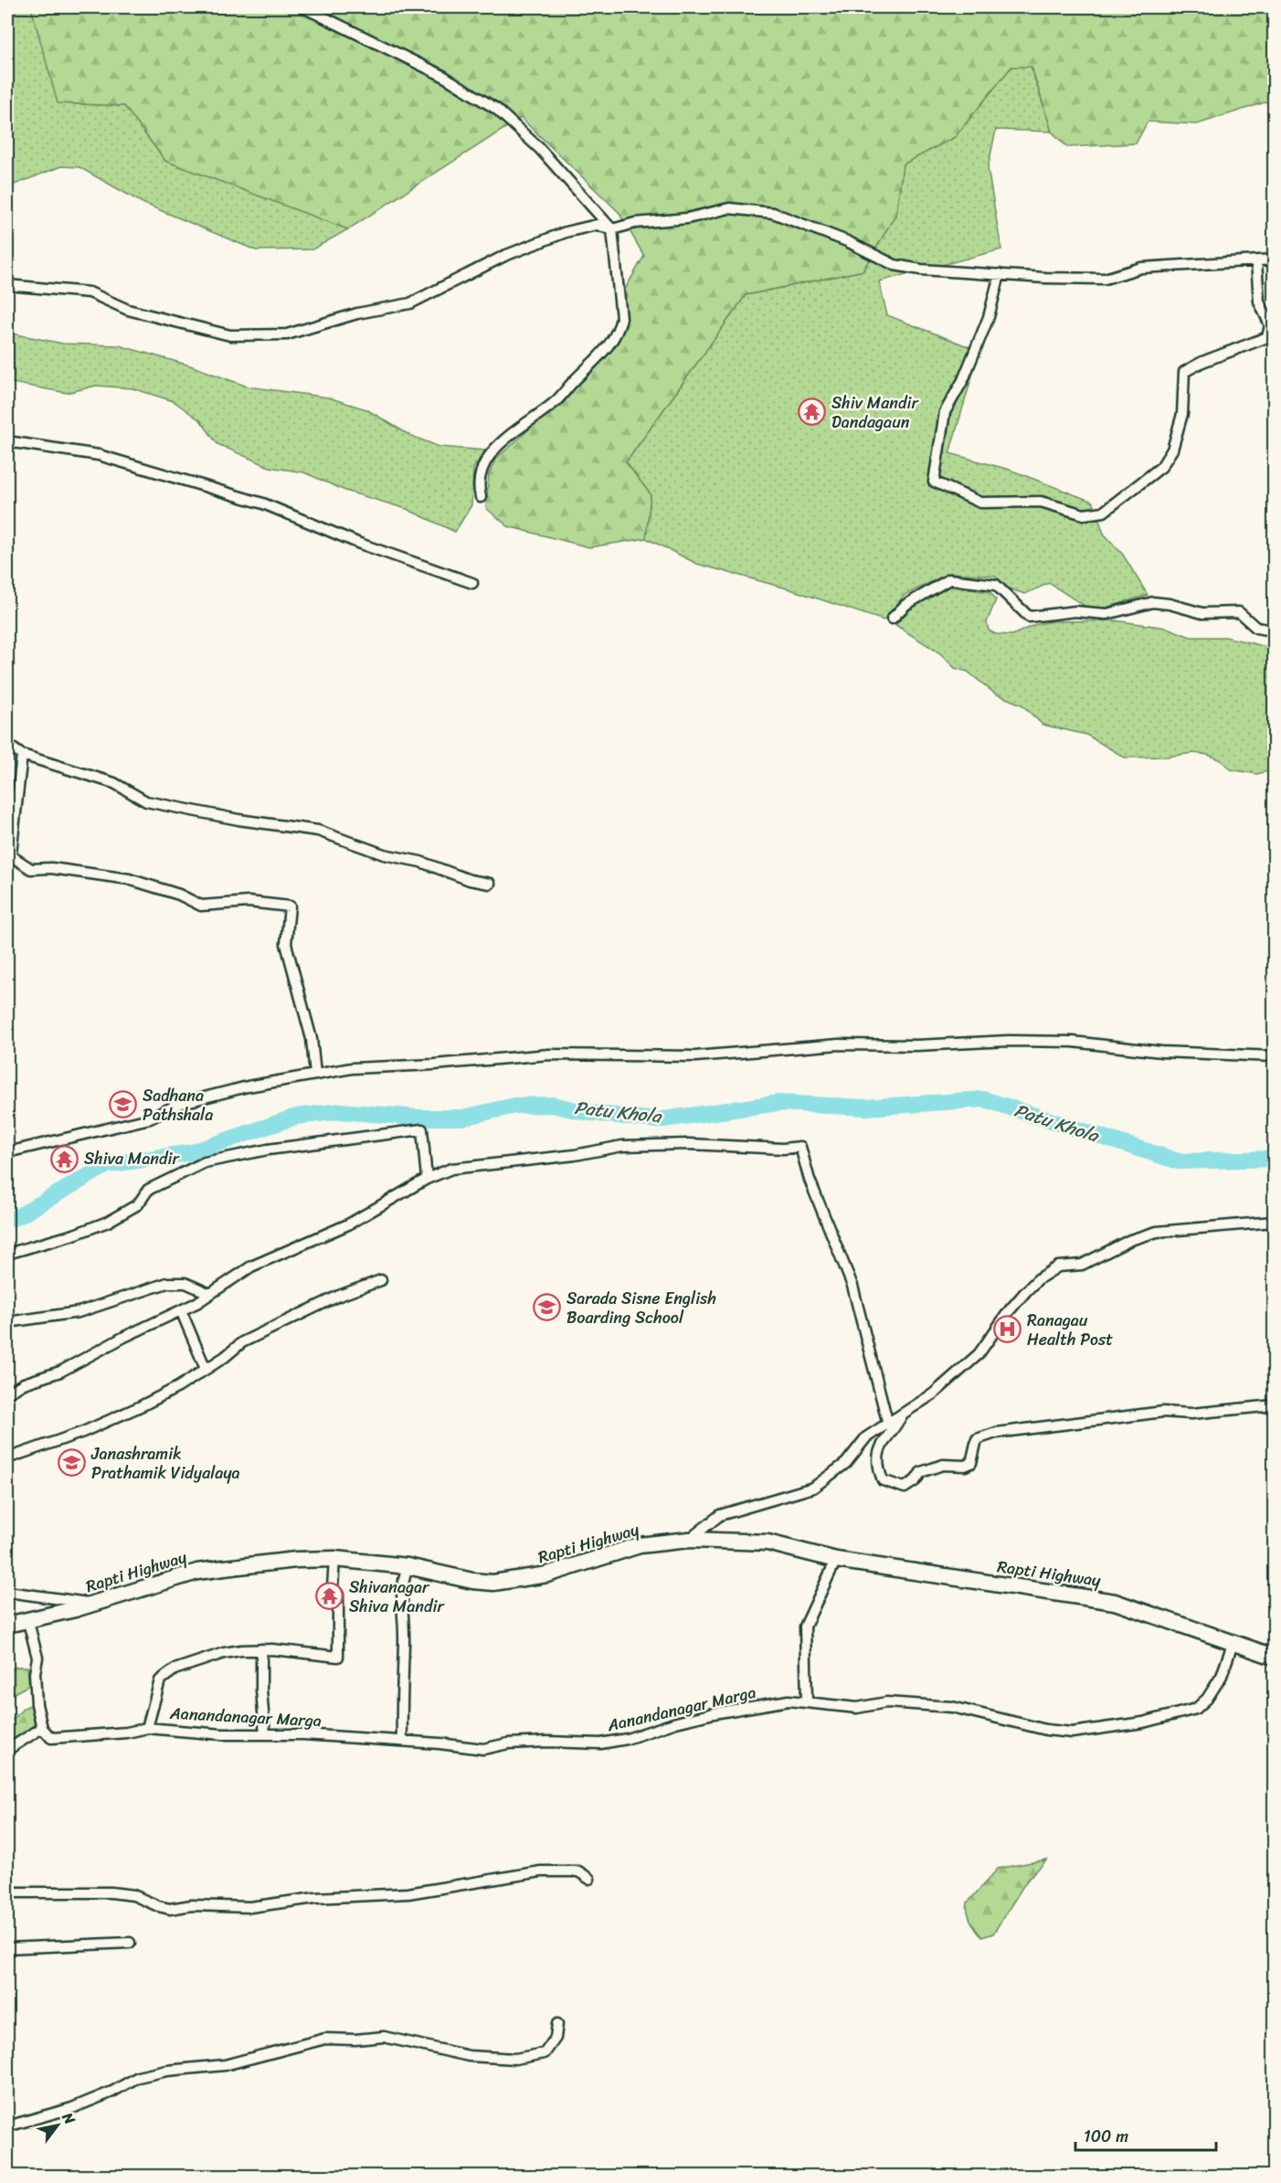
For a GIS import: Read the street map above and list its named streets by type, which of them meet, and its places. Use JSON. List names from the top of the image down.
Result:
{
  "streets": {
    "main road": ["Rapti Highway"],
    "street": ["Aanandanagar Marga"]
  },
  "crossings": [
    ["Rapti Highway", "Aanandanagar Marga"]
  ],
  "water": ["Patu Khola"],
  "places": {
    "temple": ["Shiv Mandir Dandagaun", "Shiva Mandir", "Shivanagar Shiva Mandir"],
    "school or university": ["Sadhana Pathshala", "Sarada Sisne English Boarding School", "Janashramik Prathamik Vidyalaya"],
    "hospital": ["Ranagau Health Post"]
  },
  "scale_bar": "100 m",
  "north": "top right"
}
